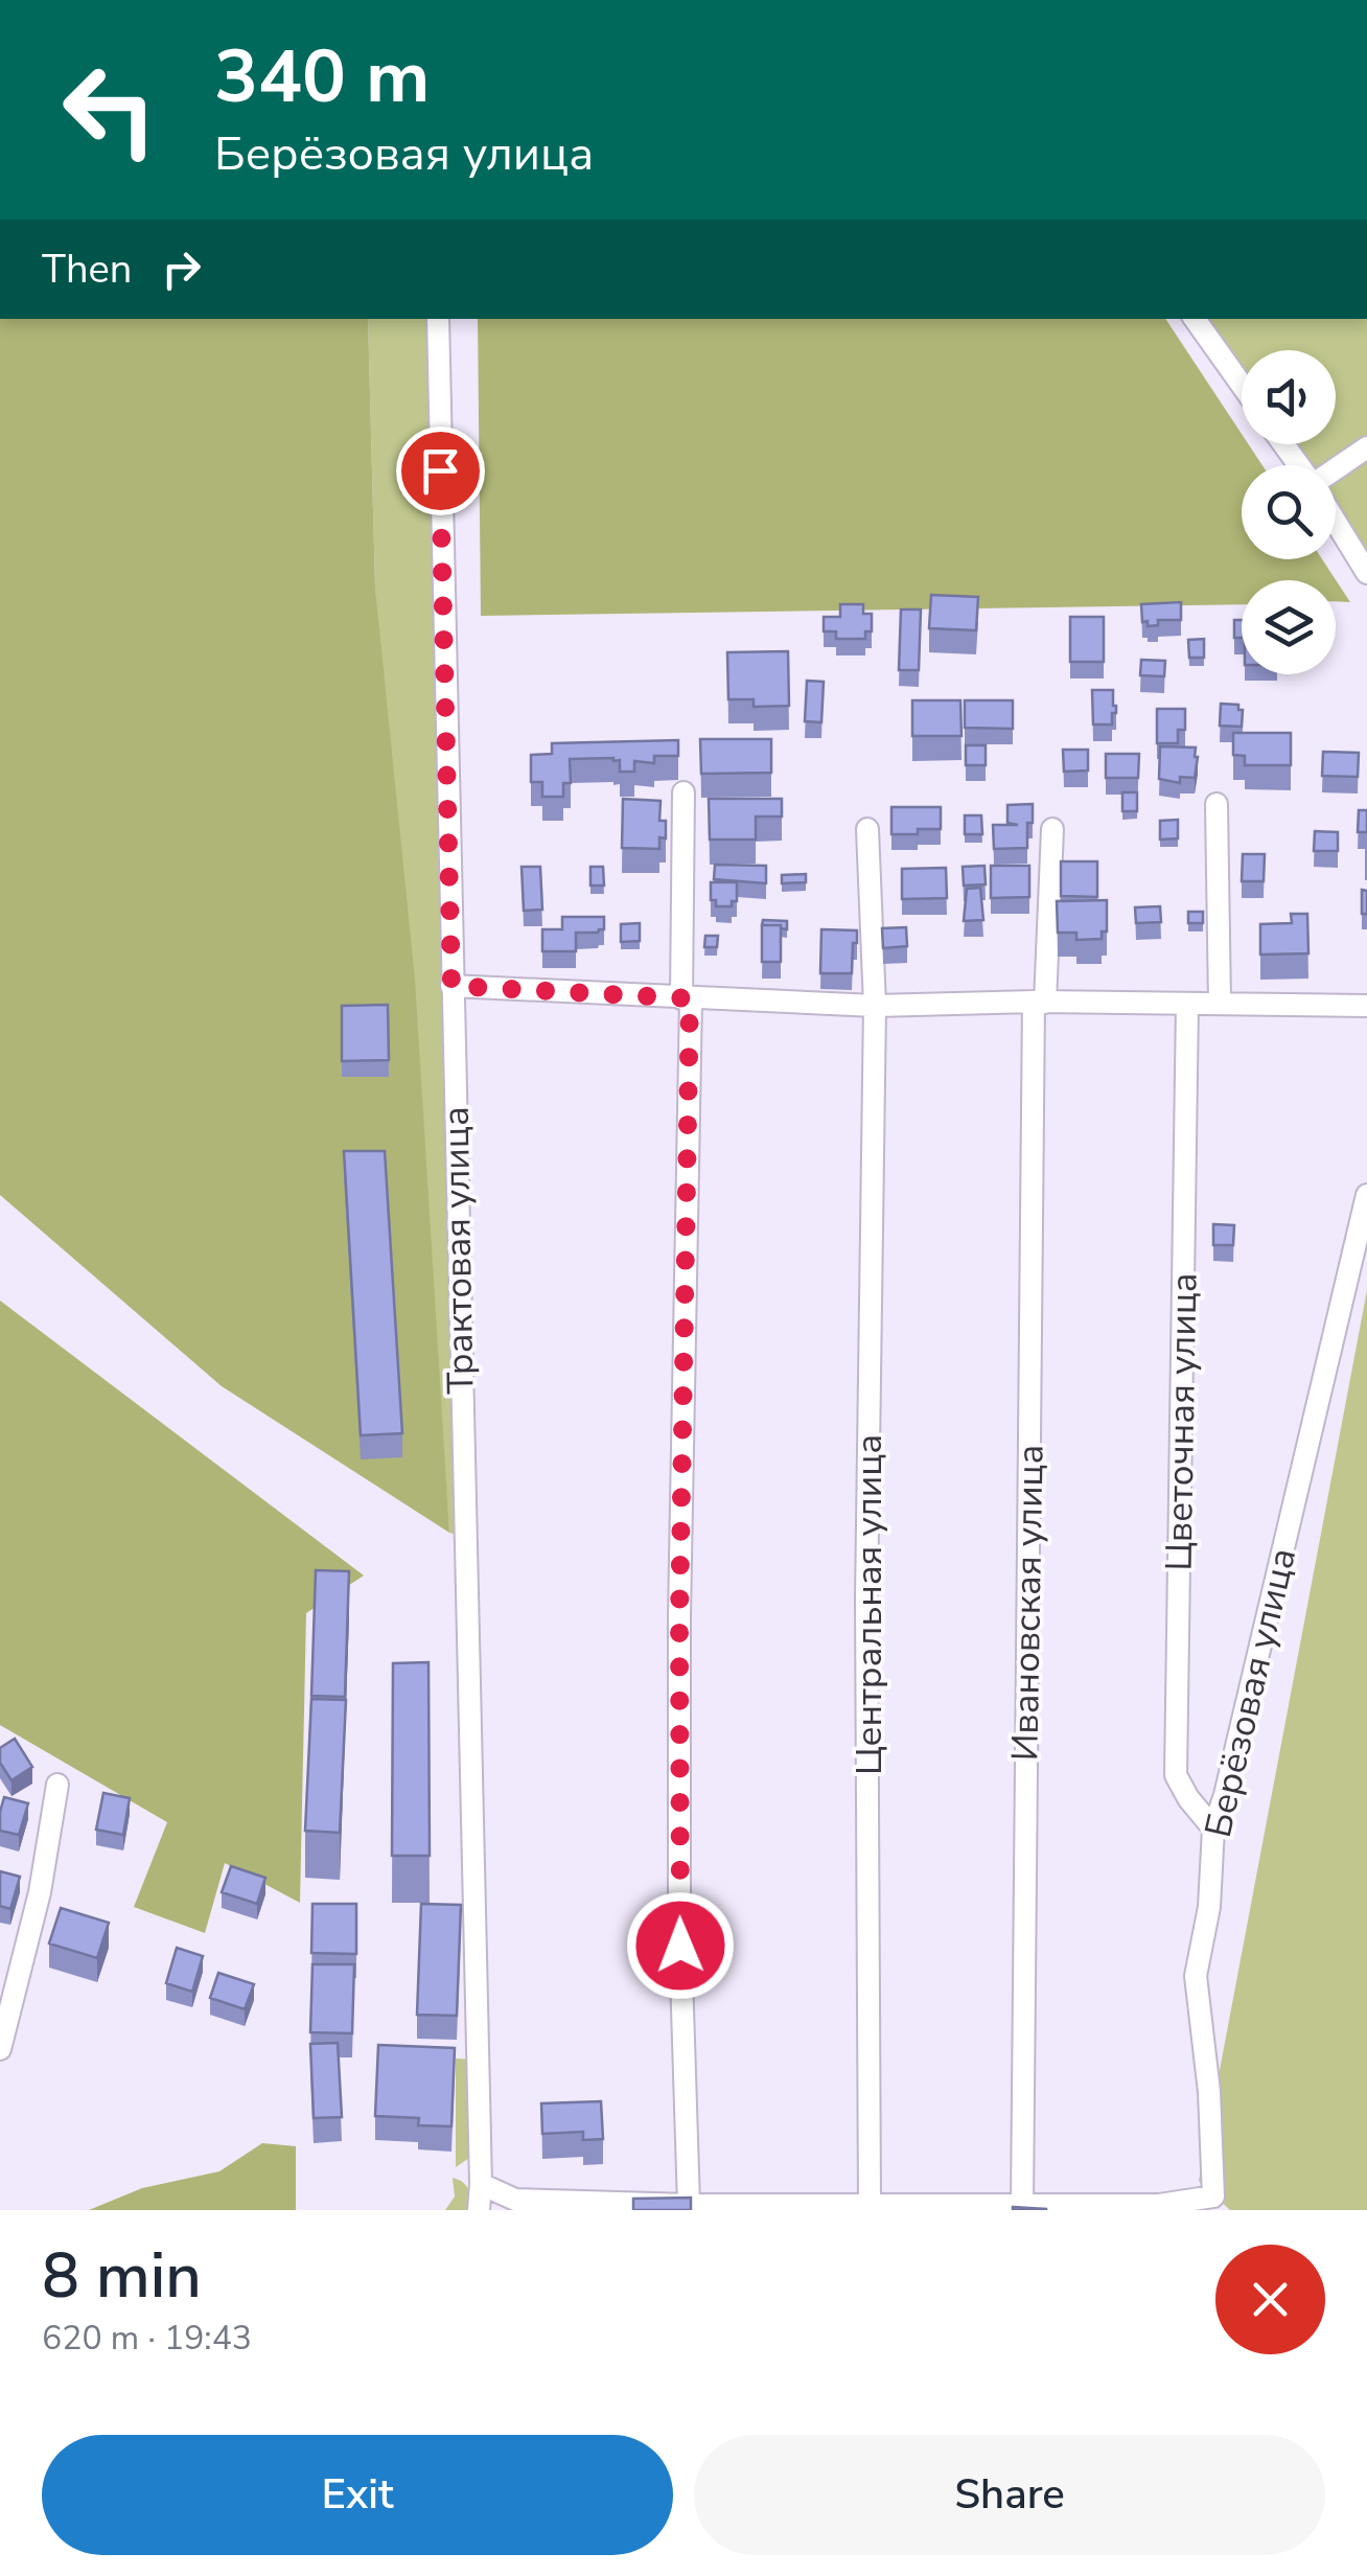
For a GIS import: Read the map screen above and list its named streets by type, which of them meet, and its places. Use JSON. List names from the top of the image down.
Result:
{
  "streets": {
    "street": [
      "Трактовая улица",
      "Цветочная улица",
      "Ивановская улица",
      "Центральная улица",
      "Берёзовая улица"
    ]
  },
  "crossings": [
    ["Цветочная улица", "Берёзовая улица"],
    ["Ивановская улица", "Берёзовая улица"]
  ],
  "page": {
    "turn": ["340 m", "Берёзовая улица"],
    "then": "Then",
    "heading": ["8 min", "620 m · 19:43"],
    "buttons": ["Exit", "Share"]
  }
}
